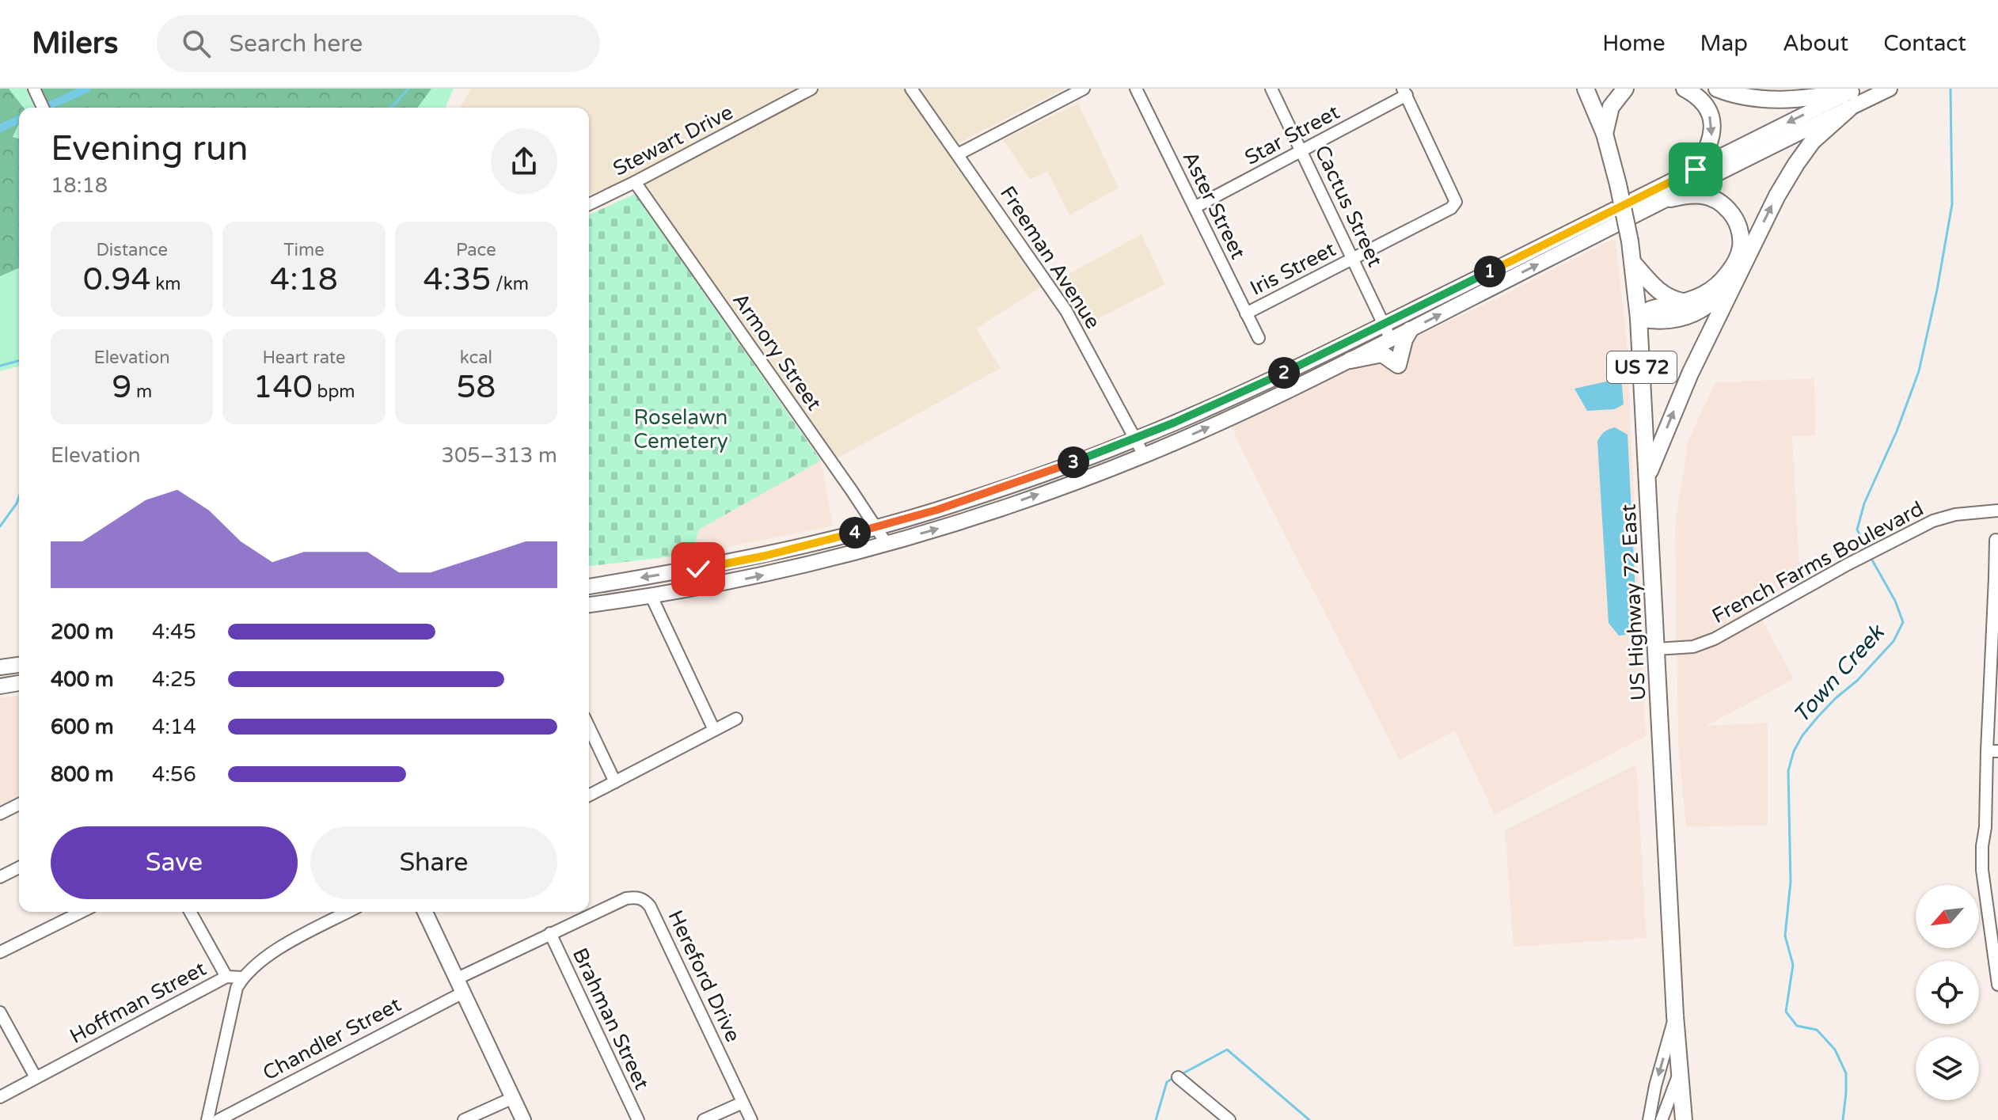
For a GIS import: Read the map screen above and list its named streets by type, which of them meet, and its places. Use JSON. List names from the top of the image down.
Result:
{
  "streets": {
    "highway": ["US 72", "US Highway 72 East"],
    "street": [
      "Star Street",
      "Stewart Drive",
      "Aster Street",
      "Cactus Street",
      "Freeman Avenue",
      "Iris Street",
      "Armory Street",
      "French Farms Boulevard",
      "Hereford Drive",
      "Hoffman Street",
      "Brahman Street",
      "Chandler Street"
    ]
  },
  "crossings": [
    ["Star Street", "Aster Street"],
    ["Star Street", "Cactus Street"],
    ["Star Street", "Iris Street"],
    ["Stewart Drive", "Armory Street"],
    ["Aster Street", "Iris Street"],
    ["Cactus Street", "Iris Street"],
    ["French Farms Boulevard", "US Highway 72 East"],
    ["Hereford Drive", "Brahman Street"],
    ["Hereford Drive", "Chandler Street"]
  ],
  "water": ["Town Creek"],
  "parks": ["Roselawn Cemetery"],
  "north": "bottom left",
  "page": {
    "header": "Milers",
    "search": "Search here",
    "nav": [
      "Home",
      "Map",
      "About",
      "Contact"
    ],
    "heading": ["Evening run", "18:18"],
    "stats": [
      ["Distance", "0.94 km"],
      ["Time", "4:18"],
      ["Pace", "4:35 /km"],
      ["Elevation", "9 m"],
      ["Heart rate", "140 bpm"],
      ["kcal", "58"]
    ],
    "pins": [
      "1",
      "2",
      "3",
      "4"
    ],
    "chart": ["Elevation", "305–313 m"],
    "list": [
      {
        "name": "200 m",
        "note": "4:45"
      },
      {
        "name": "400 m",
        "note": "4:25"
      },
      {
        "name": "600 m",
        "note": "4:14"
      },
      {
        "name": "800 m",
        "note": "4:56"
      }
    ],
    "buttons": ["Save", "Share"]
  }
}
